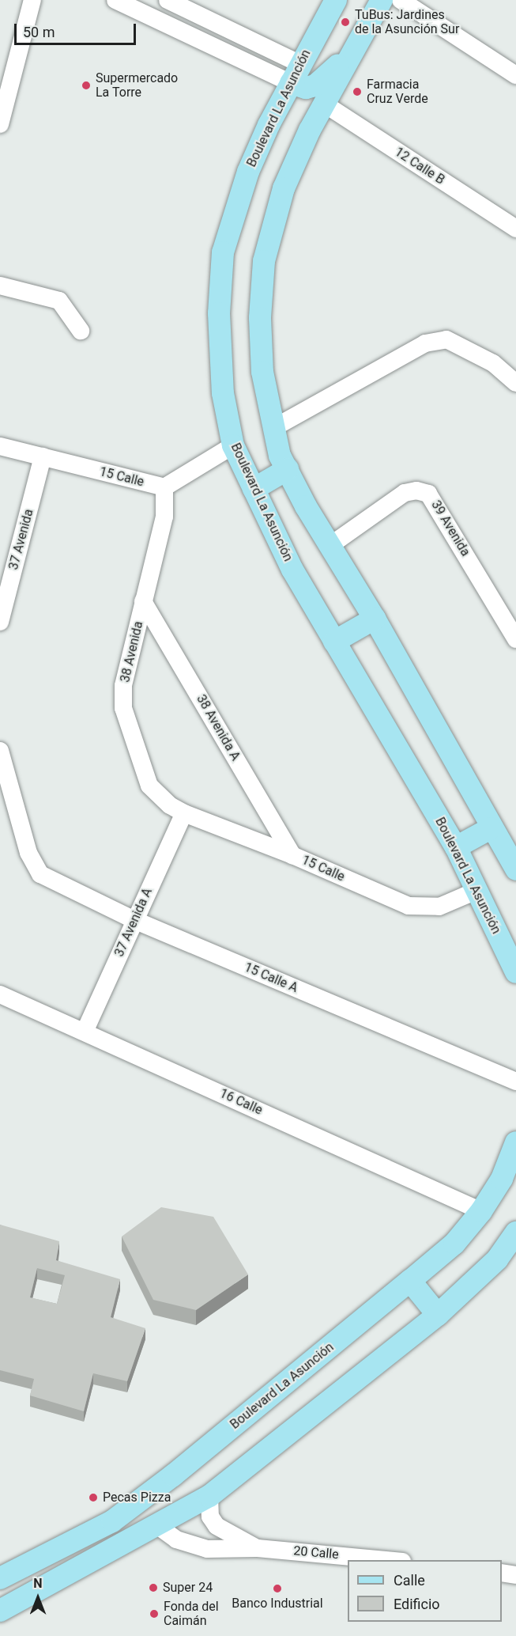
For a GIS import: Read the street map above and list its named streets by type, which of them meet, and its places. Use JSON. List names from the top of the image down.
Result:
{
  "streets": {
    "main road": ["Boulevard La Asunción"],
    "street": [
      "12 Calle B",
      "15 Calle",
      "39 Avenida",
      "37 Avenida",
      "38 Avenida",
      "38 Avenida A",
      "37 Avenida A",
      "15 Calle A",
      "16 Calle",
      "20 Calle"
    ]
  },
  "crossings": [
    ["Boulevard La Asunción", "15 Calle"],
    ["Boulevard La Asunción", "16 Calle"],
    ["15 Calle", "37 Avenida"],
    ["15 Calle", "38 Avenida"],
    ["15 Calle", "38 Avenida A"],
    ["15 Calle", "37 Avenida A"],
    ["38 Avenida", "38 Avenida A"],
    ["38 Avenida", "37 Avenida A"],
    ["37 Avenida A", "15 Calle A"],
    ["37 Avenida A", "16 Calle"]
  ],
  "places": [
    "TuBus: Jardines de la Asunción Sur",
    "Supermercado La Torre",
    "Farmacia Cruz Verde",
    "Pecas Pizza",
    "Super 24",
    "Banco Industrial",
    "Fonda del Caimán"
  ],
  "legend": ["Calle", "Edificio"],
  "scale_bar": "50 m",
  "north": "top"
}
